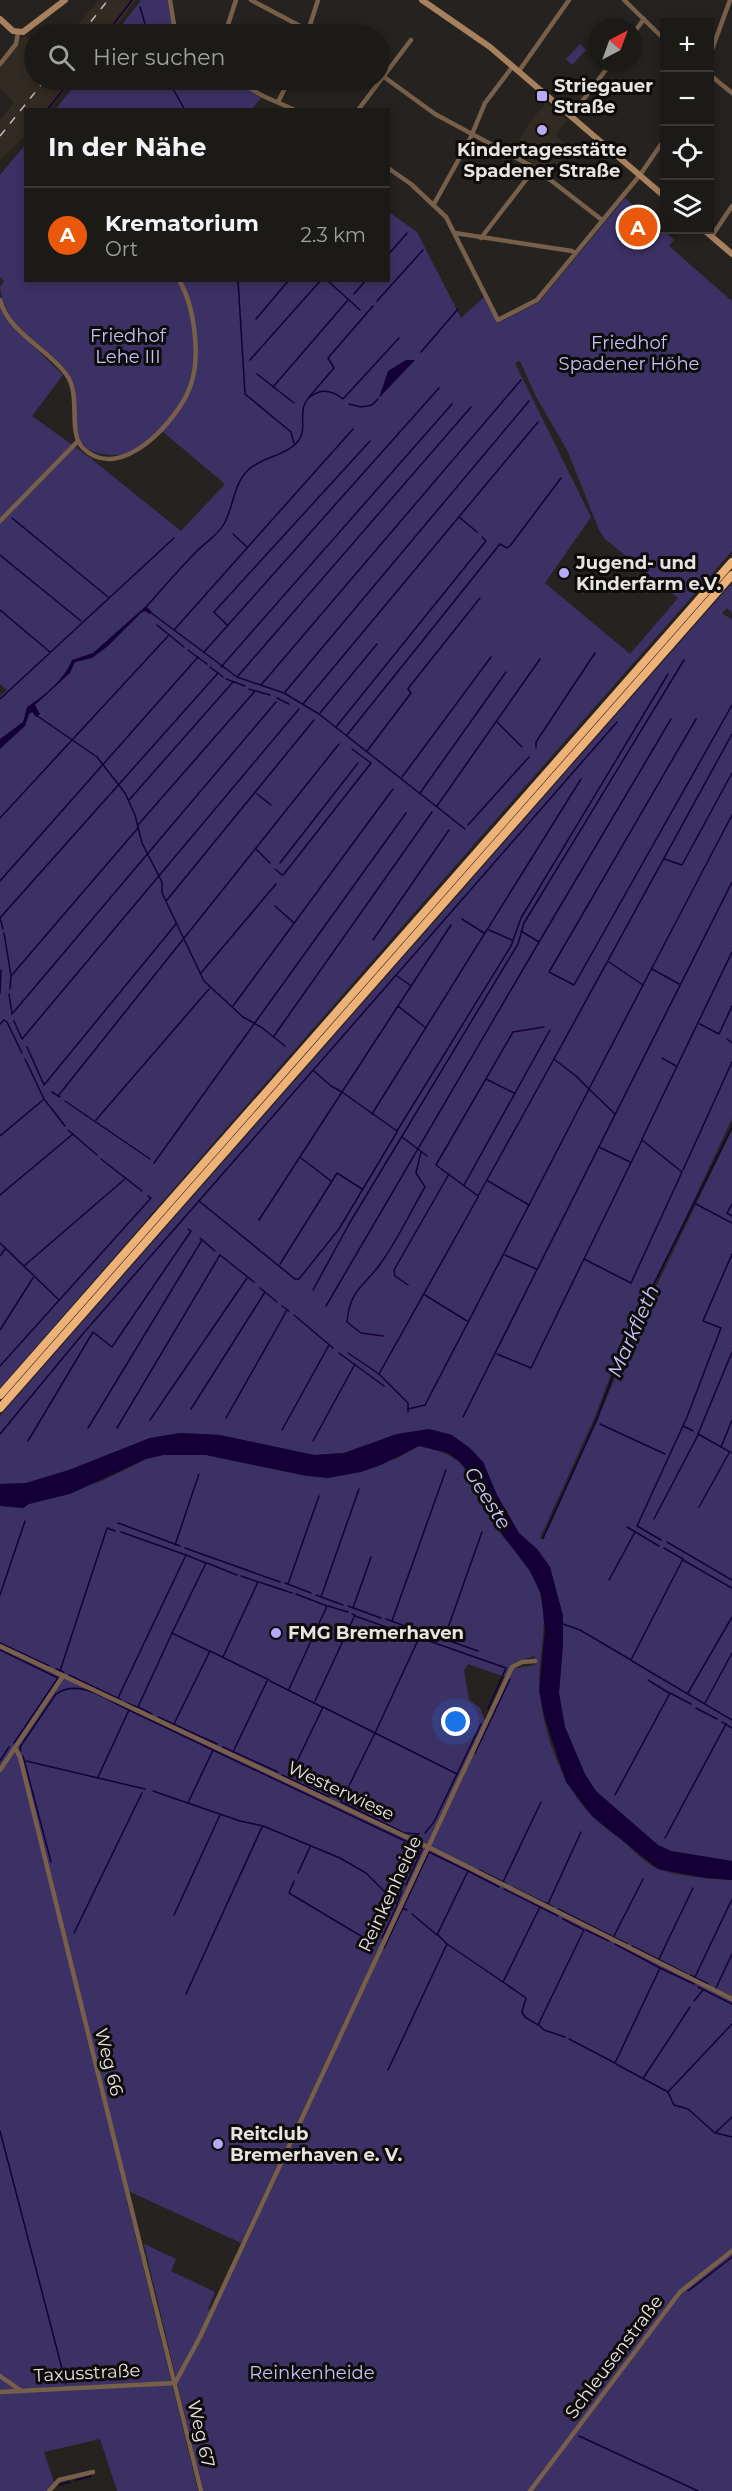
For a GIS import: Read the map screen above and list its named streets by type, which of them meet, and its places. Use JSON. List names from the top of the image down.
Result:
{
  "streets": {
    "street": [
      "Westerwiese",
      "Reinkenheide",
      "Weg 66",
      "Schleusenstraße",
      "Taxusstraße",
      "Weg 67"
    ]
  },
  "crossings": [
    ["Westerwiese", "Reinkenheide"],
    ["Reinkenheide", "Weg 66"],
    ["Reinkenheide", "Taxusstraße"],
    ["Reinkenheide", "Weg 67"],
    ["Weg 66", "Taxusstraße"],
    ["Weg 66", "Weg 67"],
    ["Taxusstraße", "Weg 67"]
  ],
  "water": ["Markfleth", "Geeste"],
  "parks": ["Friedhof Lehe III", "Friedhof Spadener Höhe", "Reinkenheide"],
  "places": {
    "transit": ["Striegauer Straße"],
    "other": [
      "Kindertagesstätte Spadener Straße",
      "Jugend- und Kinderfarm e.V.",
      "FMG Bremerhaven",
      "Reitclub Bremerhaven e. V."
    ]
  },
  "north": "top right",
  "page": {
    "map_buttons": ["+", "−"],
    "search": "Hier suchen",
    "heading": "In der Nähe",
    "list": [
      {
        "mark": "A",
        "name": "Krematorium",
        "note": "Ort",
        "value": "2.3 km"
      }
    ],
    "pins": "A"
  }
}
